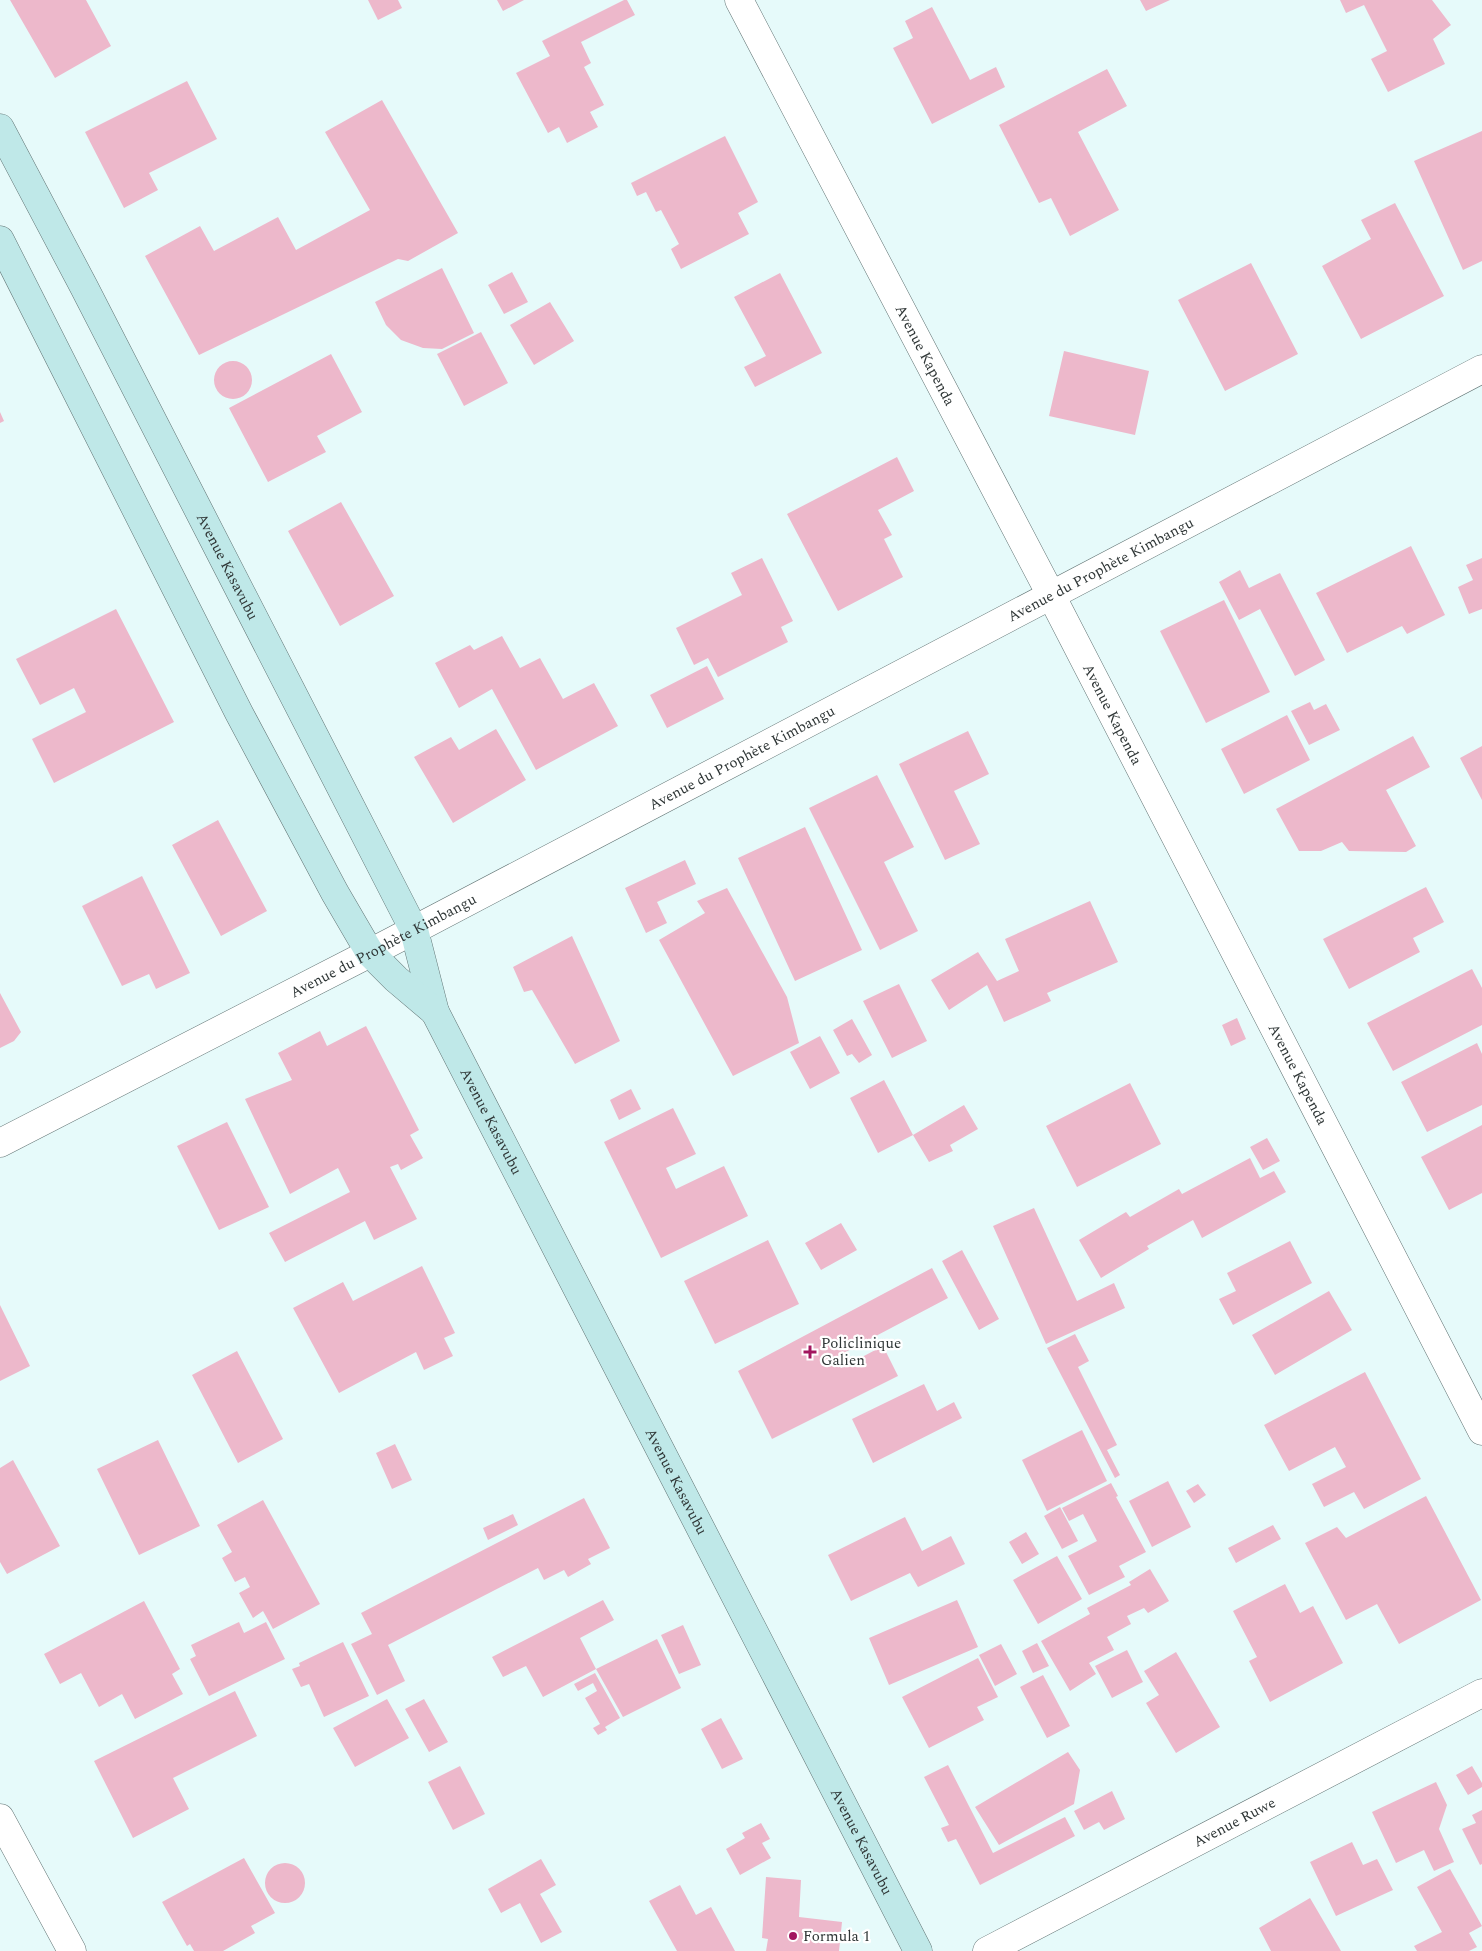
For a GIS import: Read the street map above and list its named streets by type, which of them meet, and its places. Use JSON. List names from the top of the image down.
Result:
{
  "streets": {
    "main road": ["Avenue Kasavubu"],
    "street": ["Avenue Kapenda", "Avenue du Prophète Kimbangu", "Avenue Ruwe"]
  },
  "crossings": [
    ["Avenue Kapenda", "Avenue du Prophète Kimbangu"],
    ["Avenue Kasavubu", "Avenue du Prophète Kimbangu"]
  ],
  "places": {
    "health": ["Policlinique Galien"],
    "other": ["Formula 1"]
  }
}
